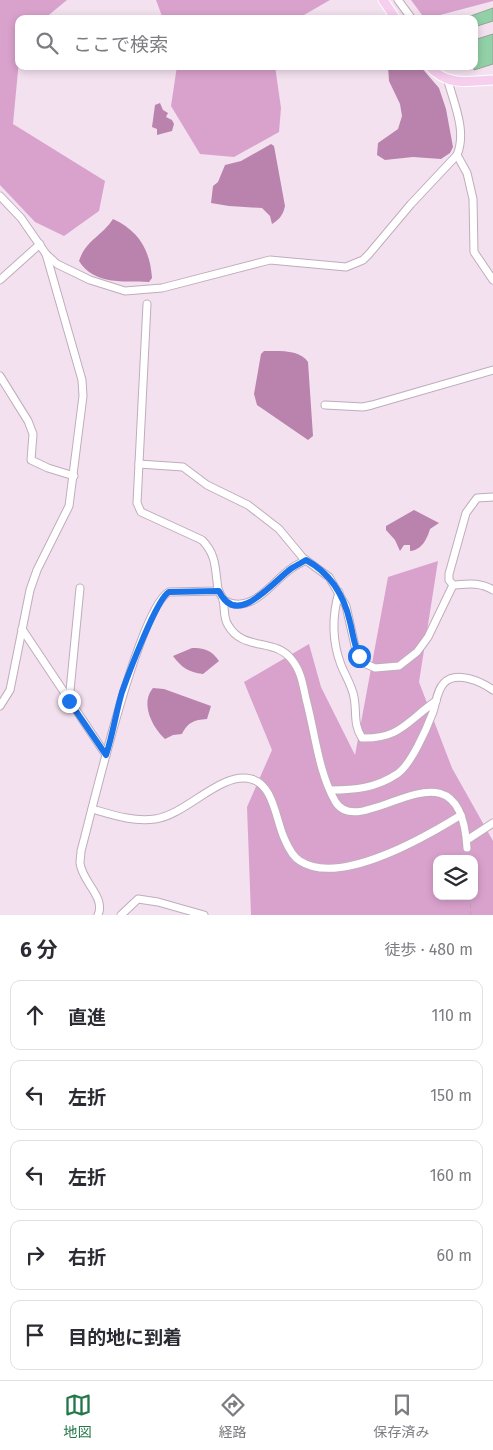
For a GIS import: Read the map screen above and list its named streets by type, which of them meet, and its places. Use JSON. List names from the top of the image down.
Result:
{
  "page": {
    "search": "ここで検索",
    "heading": ["6 分", "徒歩 · 480 m"],
    "list": [
      ["直進", "110 m"],
      ["左折", "150 m"],
      ["左折", "160 m"],
      ["右折", "60 m"],
      "目的地に到着"
    ],
    "nav": ["地図", "経路", "保存済み"]
  }
}
